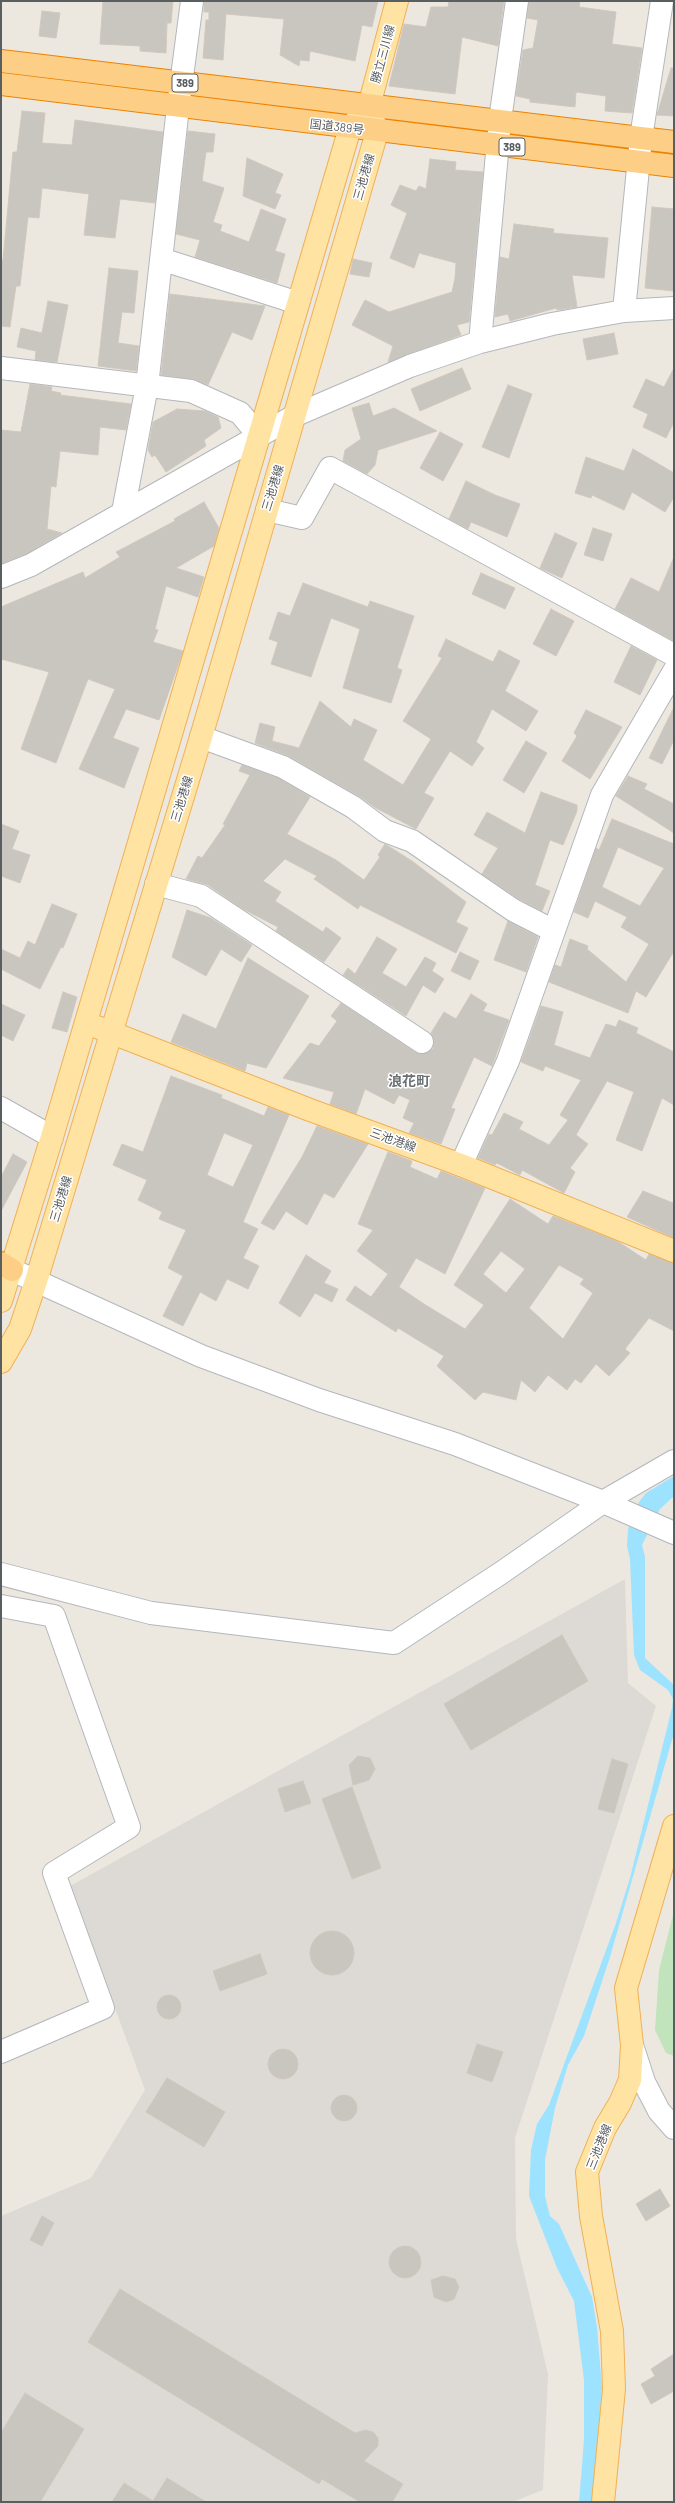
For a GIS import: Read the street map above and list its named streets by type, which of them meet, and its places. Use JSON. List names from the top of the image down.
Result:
{
  "streets": {
    "highway": ["389", "国道389号"],
    "main road": ["勝立三川線", "三池港線"]
  },
  "crossings": [
    ["勝立三川線", "国道389号"],
    ["国道389号", "三池港線"]
  ],
  "districts": ["浪花町"]
}
